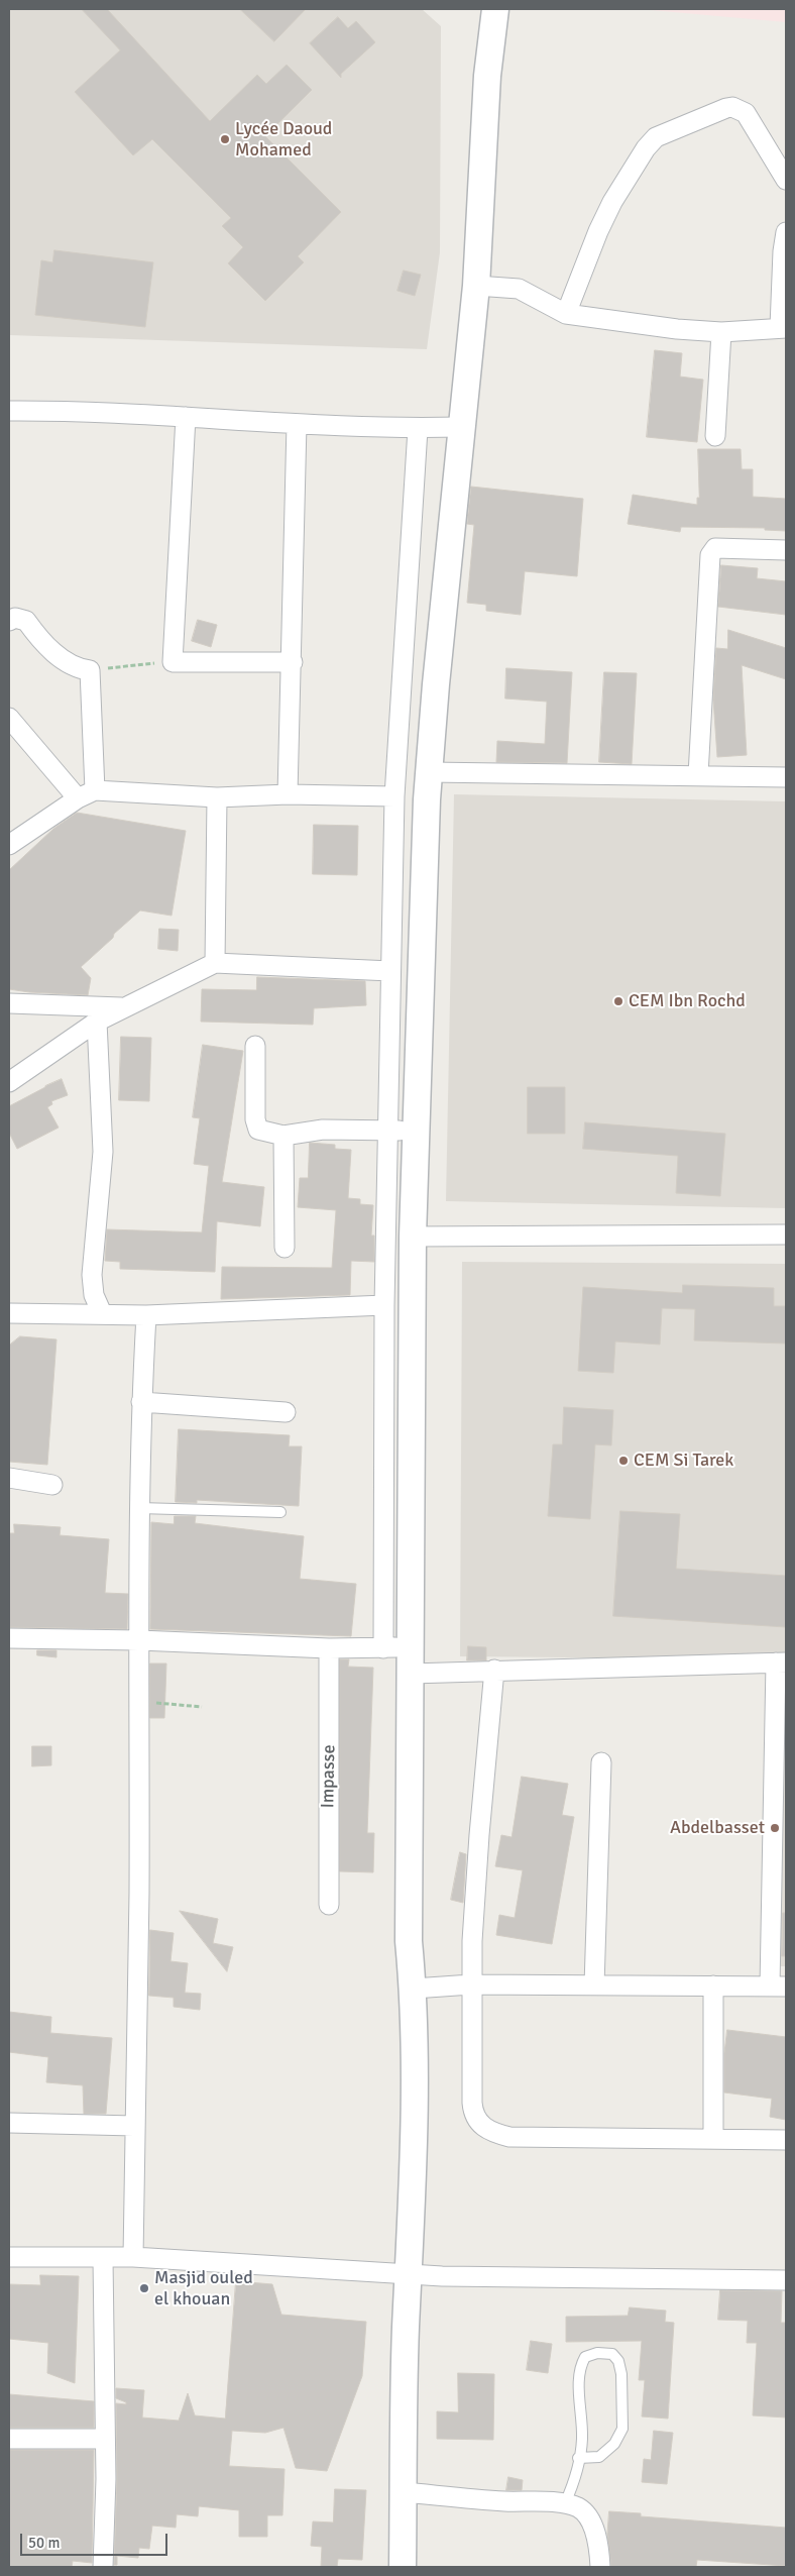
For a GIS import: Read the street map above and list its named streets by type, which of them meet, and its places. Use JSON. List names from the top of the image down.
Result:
{
  "streets": {
    "street": ["Impasse"]
  },
  "places": [
    "Lycée Daoud Mohamed",
    "CEM Ibn Rochd",
    "CEM Si Tarek",
    "Abdelbasset",
    "Masjid ouled el khouan"
  ],
  "scale_bar": "50 m"
}
